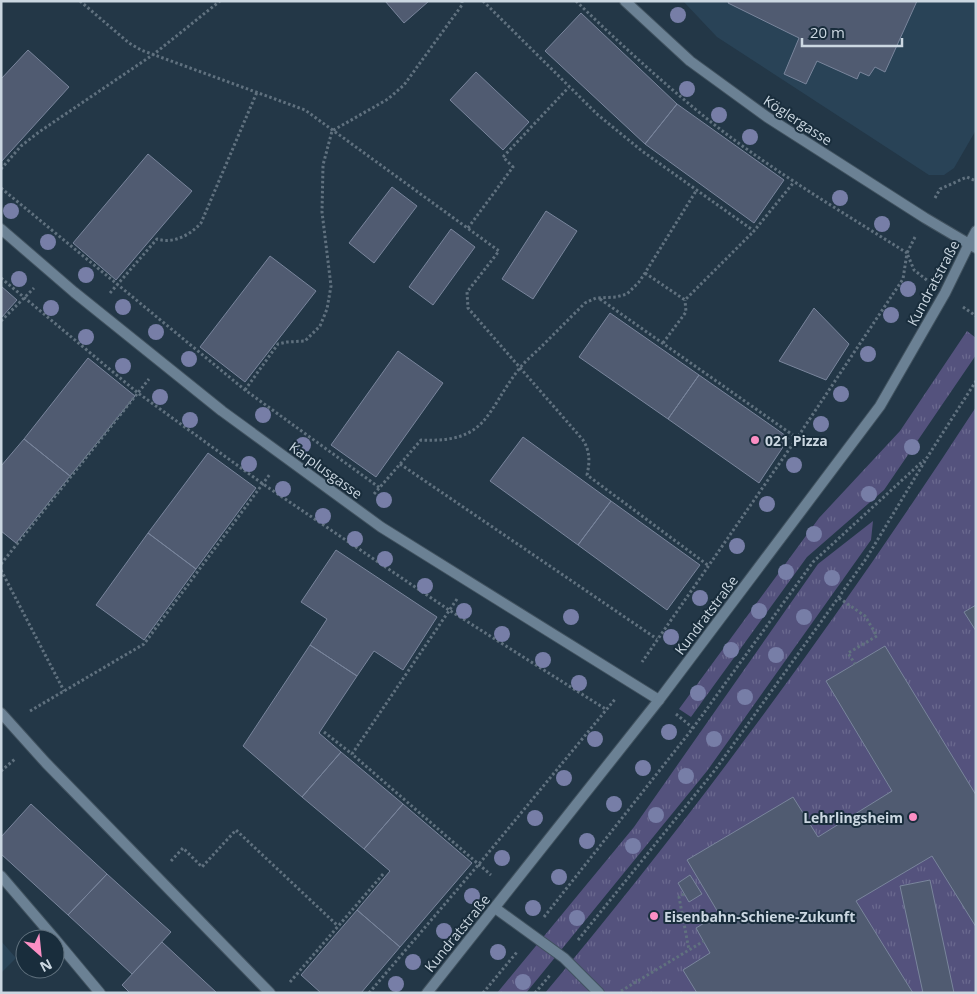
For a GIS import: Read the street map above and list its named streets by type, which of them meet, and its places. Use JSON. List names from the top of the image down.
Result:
{
  "streets": {
    "street": ["Köglergasse", "Kundratstraße", "Karplusgasse"]
  },
  "crossings": [
    ["Köglergasse", "Kundratstraße"],
    ["Kundratstraße", "Karplusgasse"]
  ],
  "places": ["021 Pizza", "Lehrlingsheim", "Eisenbahn-Schiene-Zukunft"],
  "scale_bar": "20 m",
  "north": "bottom right"
}
